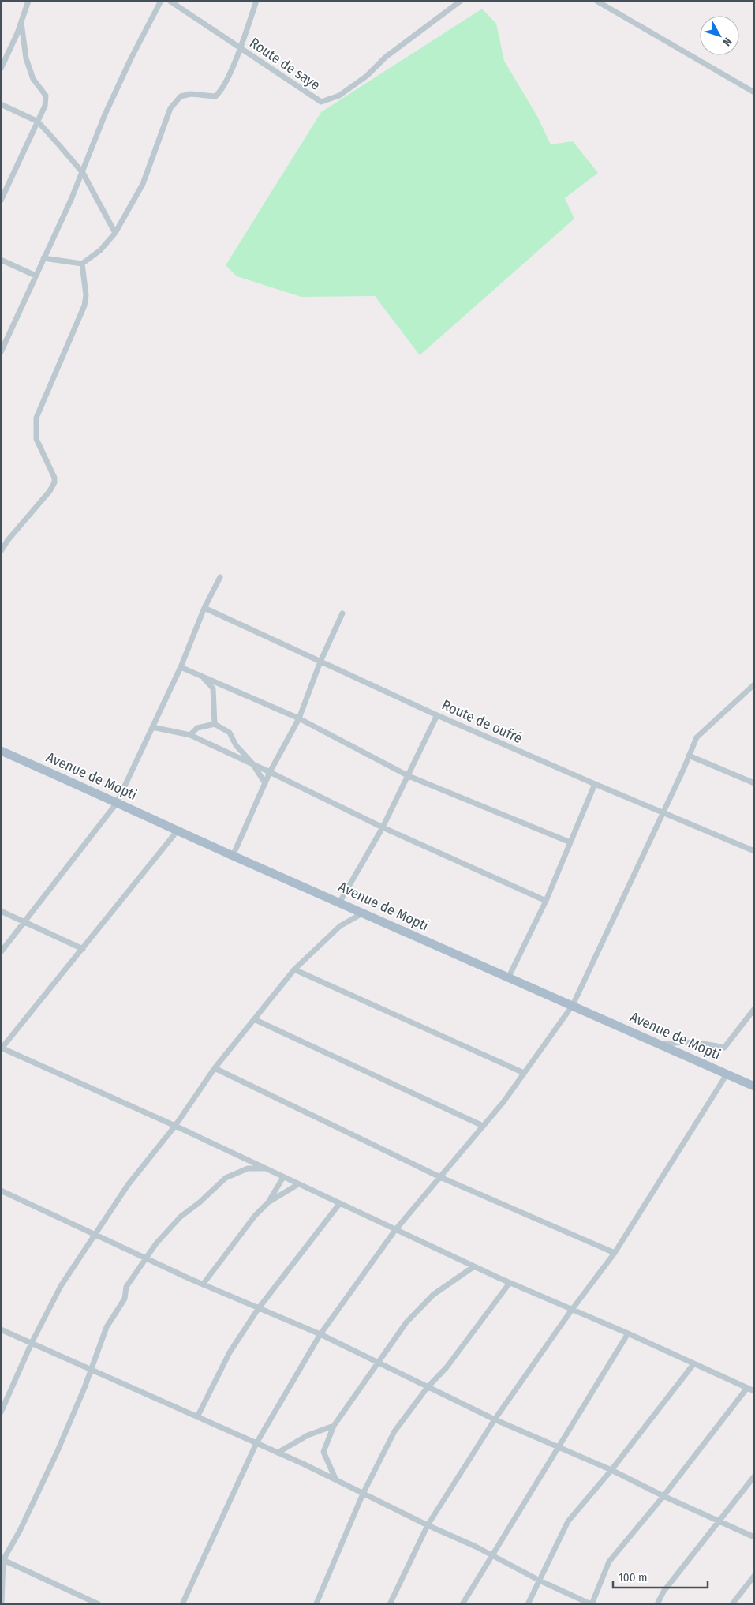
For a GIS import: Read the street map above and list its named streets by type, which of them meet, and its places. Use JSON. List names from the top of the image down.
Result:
{
  "streets": {
    "main road": ["Avenue de Mopti"],
    "street": ["Route de saye", "Route de oufré"]
  },
  "scale_bar": "100 m",
  "north": "bottom right"
}
